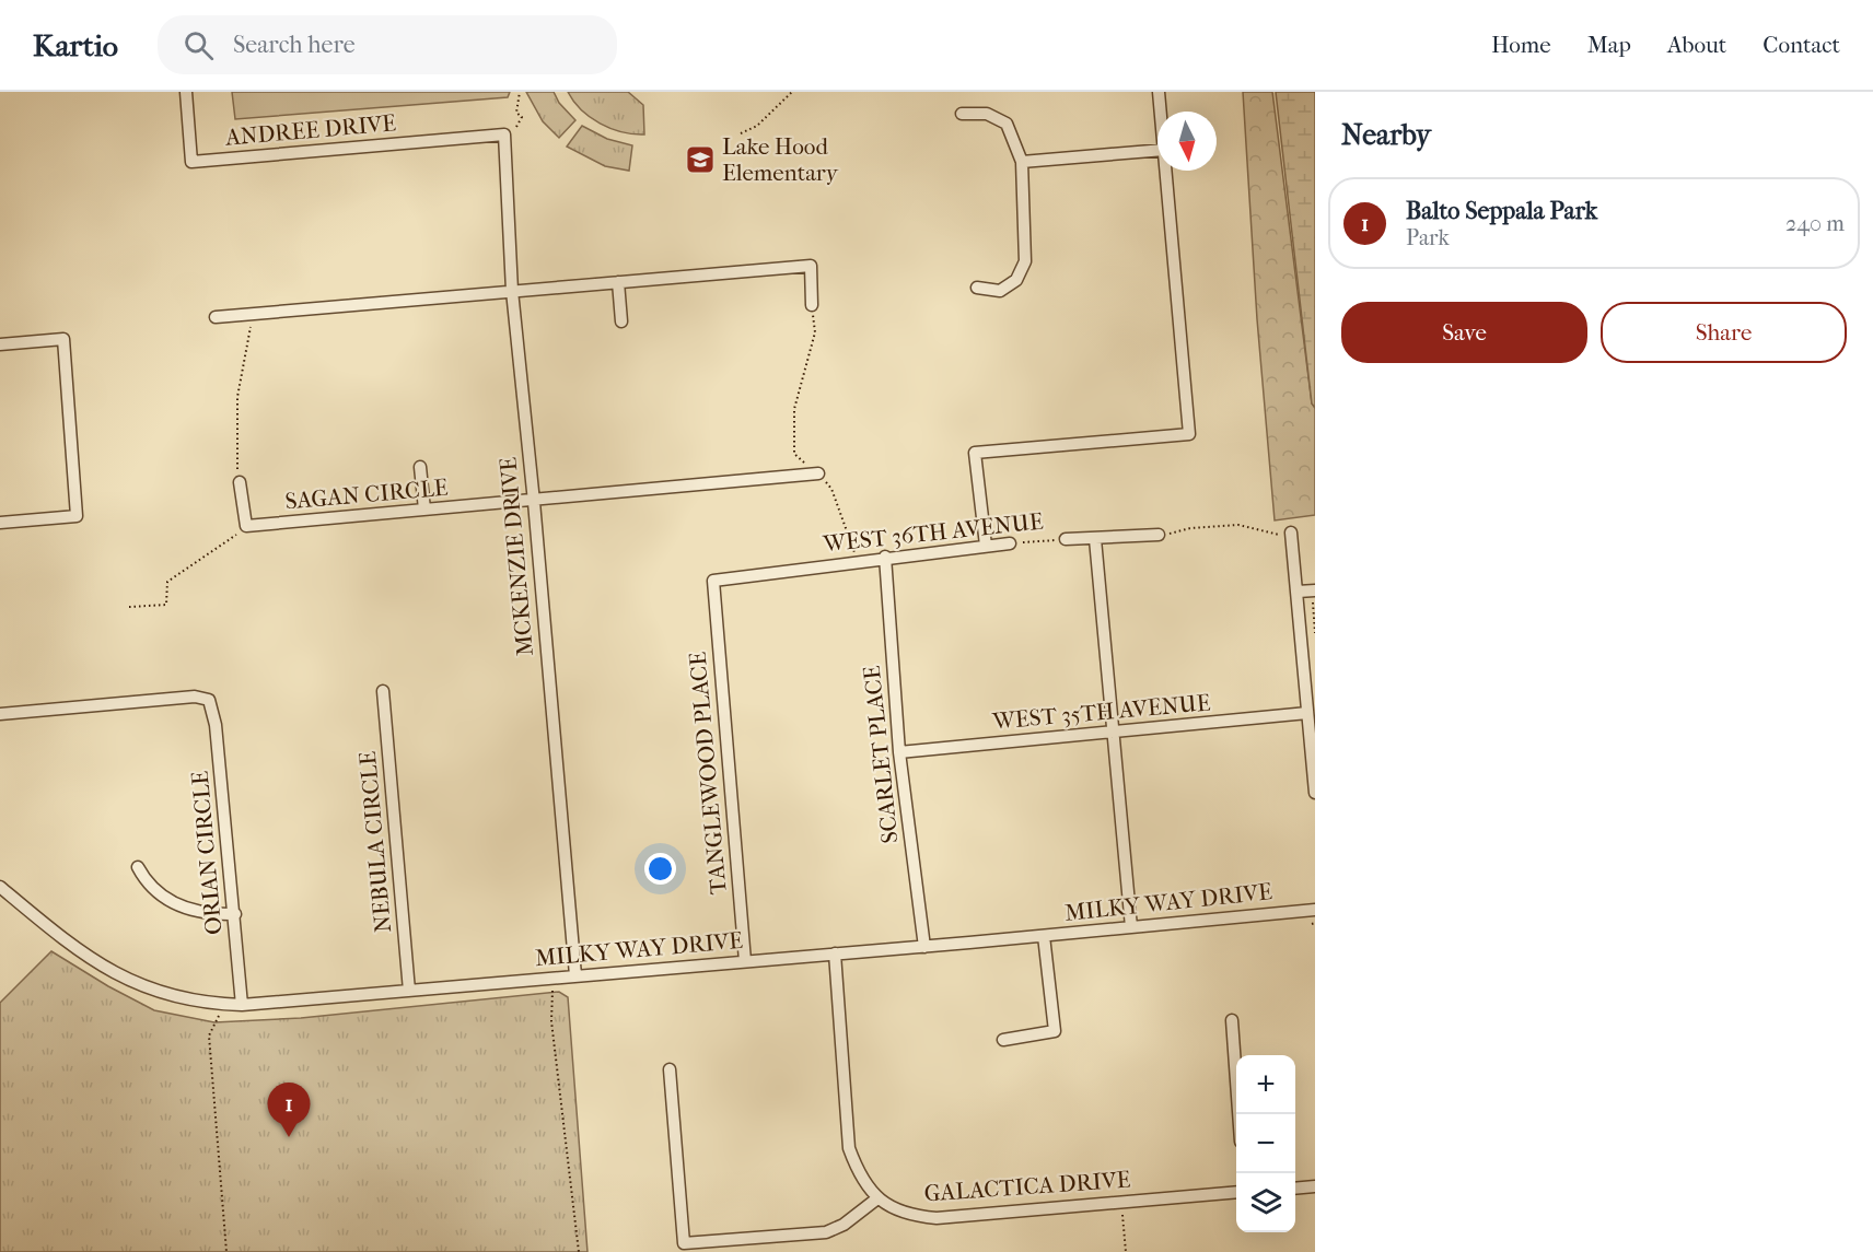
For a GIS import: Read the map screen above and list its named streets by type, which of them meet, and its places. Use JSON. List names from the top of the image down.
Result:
{
  "streets": {
    "street": [
      "ANDREE DRIVE",
      "SAGAN CIRCLE",
      "WEST 36TH AVENUE",
      "MCKENZIE DRIVE",
      "WEST 35TH AVENUE",
      "SCARLET PLACE",
      "TANGLEWOOD PLACE",
      "NEBULA CIRCLE",
      "ORIAN CIRCLE",
      "MILKY WAY DRIVE",
      "GALACTICA DRIVE"
    ]
  },
  "crossings": [
    ["ANDREE DRIVE", "MCKENZIE DRIVE"],
    ["SAGAN CIRCLE", "MCKENZIE DRIVE"],
    ["WEST 36TH AVENUE", "SCARLET PLACE"],
    ["WEST 36TH AVENUE", "TANGLEWOOD PLACE"],
    ["MCKENZIE DRIVE", "MILKY WAY DRIVE"],
    ["WEST 35TH AVENUE", "SCARLET PLACE"],
    ["SCARLET PLACE", "MILKY WAY DRIVE"],
    ["TANGLEWOOD PLACE", "MILKY WAY DRIVE"],
    ["NEBULA CIRCLE", "MILKY WAY DRIVE"],
    ["ORIAN CIRCLE", "MILKY WAY DRIVE"],
    ["MILKY WAY DRIVE", "GALACTICA DRIVE"]
  ],
  "places": {
    "school or university": ["Lake Hood Elementary"]
  },
  "north": "bottom",
  "page": {
    "header": "Kartio",
    "search": "Search here",
    "nav": [
      "Home",
      "Map",
      "About",
      "Contact"
    ],
    "heading": "Nearby",
    "list": [
      {
        "mark": "1",
        "name": "Balto Seppala Park",
        "note": "Park",
        "value": "240 m"
      }
    ],
    "buttons": ["Save", "Share"],
    "map_buttons": ["+", "−"],
    "pins": "1"
  }
}
